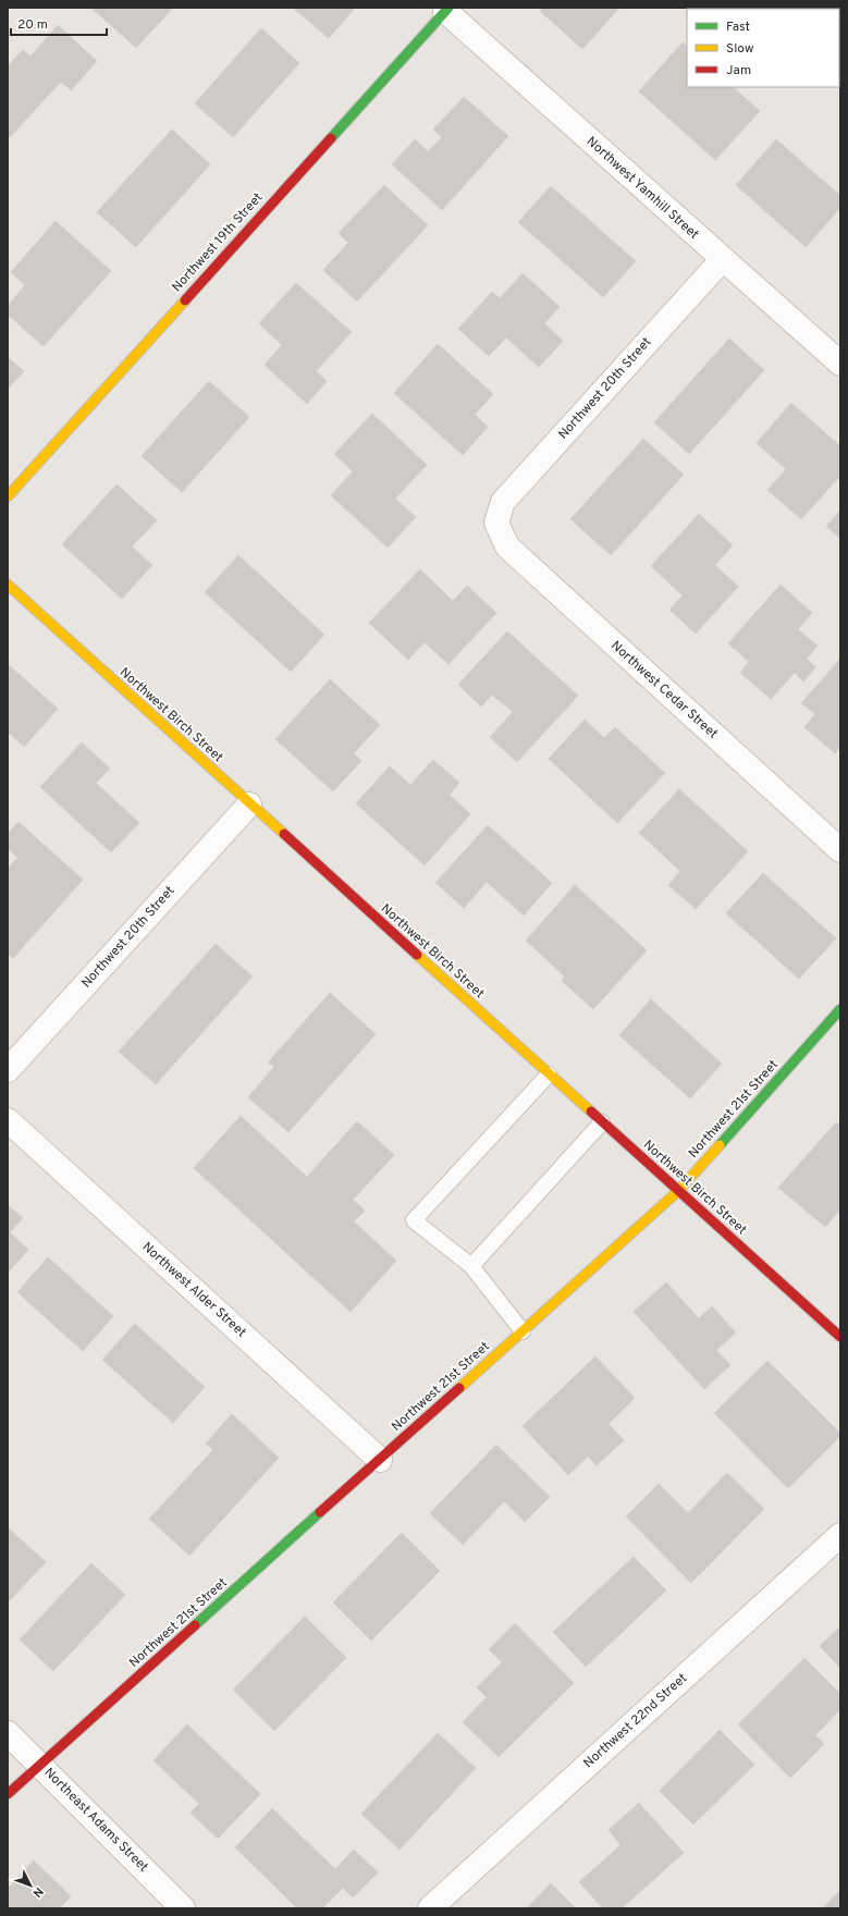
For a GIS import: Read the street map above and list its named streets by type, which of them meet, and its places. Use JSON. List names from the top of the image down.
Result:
{
  "streets": {
    "street": [
      "Northwest Yamhill Street",
      "Northwest 19th Street",
      "Northwest 20th Street",
      "Northwest Cedar Street",
      "Northwest Birch Street",
      "Northwest 21st Street",
      "Northwest Alder Street",
      "Northwest 22nd Street",
      "Northeast Adams Street"
    ]
  },
  "crossings": [
    ["Northwest Yamhill Street", "Northwest 19th Street"],
    ["Northwest Yamhill Street", "Northwest 20th Street"],
    ["Northwest 20th Street", "Northwest Cedar Street"],
    ["Northwest 20th Street", "Northwest Birch Street"],
    ["Northwest Birch Street", "Northwest 21st Street"],
    ["Northwest 21st Street", "Northwest Alder Street"],
    ["Northwest 21st Street", "Northeast Adams Street"]
  ],
  "legend": ["Fast", "Slow", "Jam"],
  "scale_bar": "20 m",
  "north": "bottom right"
}
